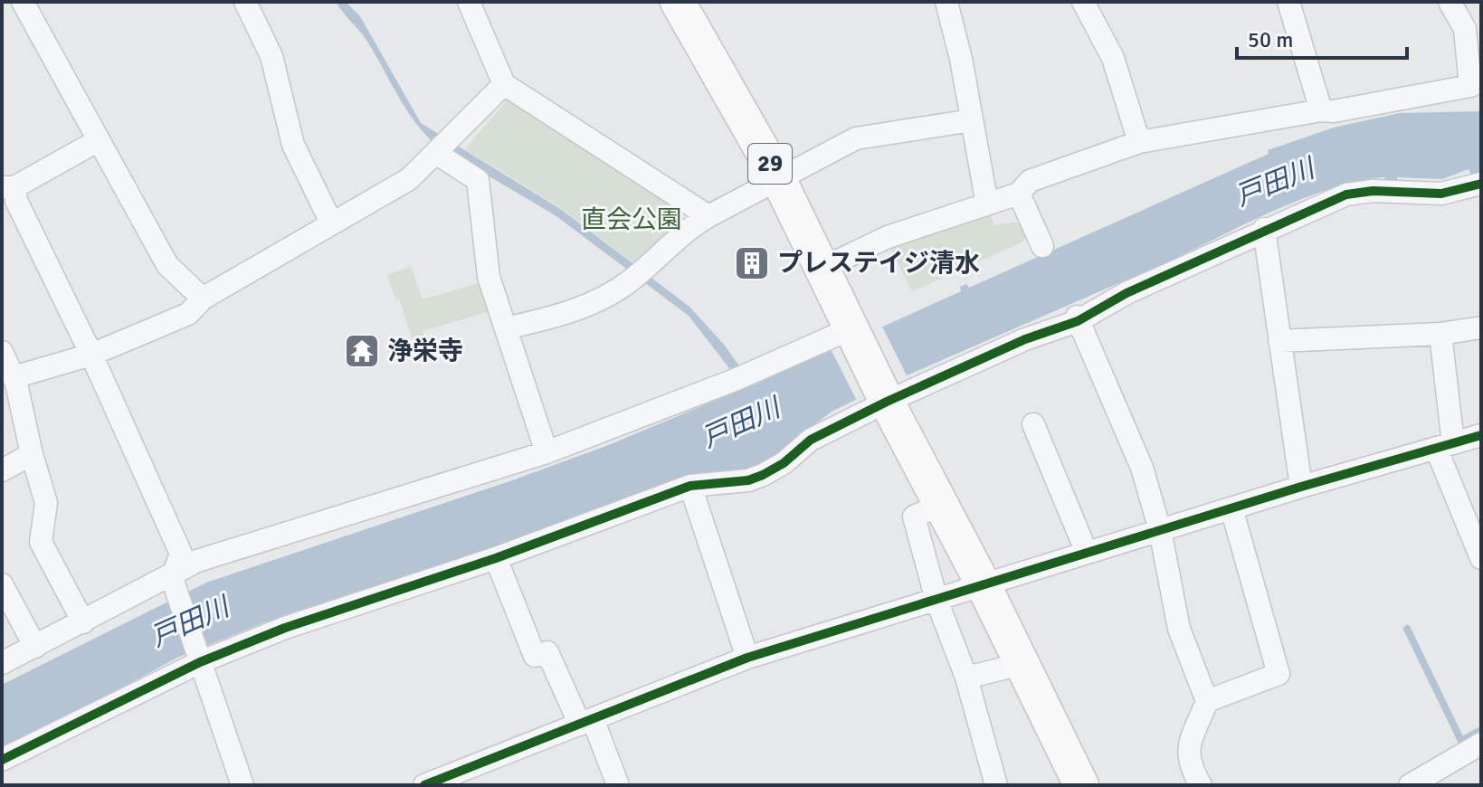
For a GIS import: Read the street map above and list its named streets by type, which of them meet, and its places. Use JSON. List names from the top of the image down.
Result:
{
  "streets": {
    "main road": ["29"]
  },
  "water": ["戸田川"],
  "parks": ["直会公園"],
  "places": {
    "building": ["プレステイジ清水"],
    "temple": ["浄栄寺"]
  },
  "scale_bar": "50 m"
}
